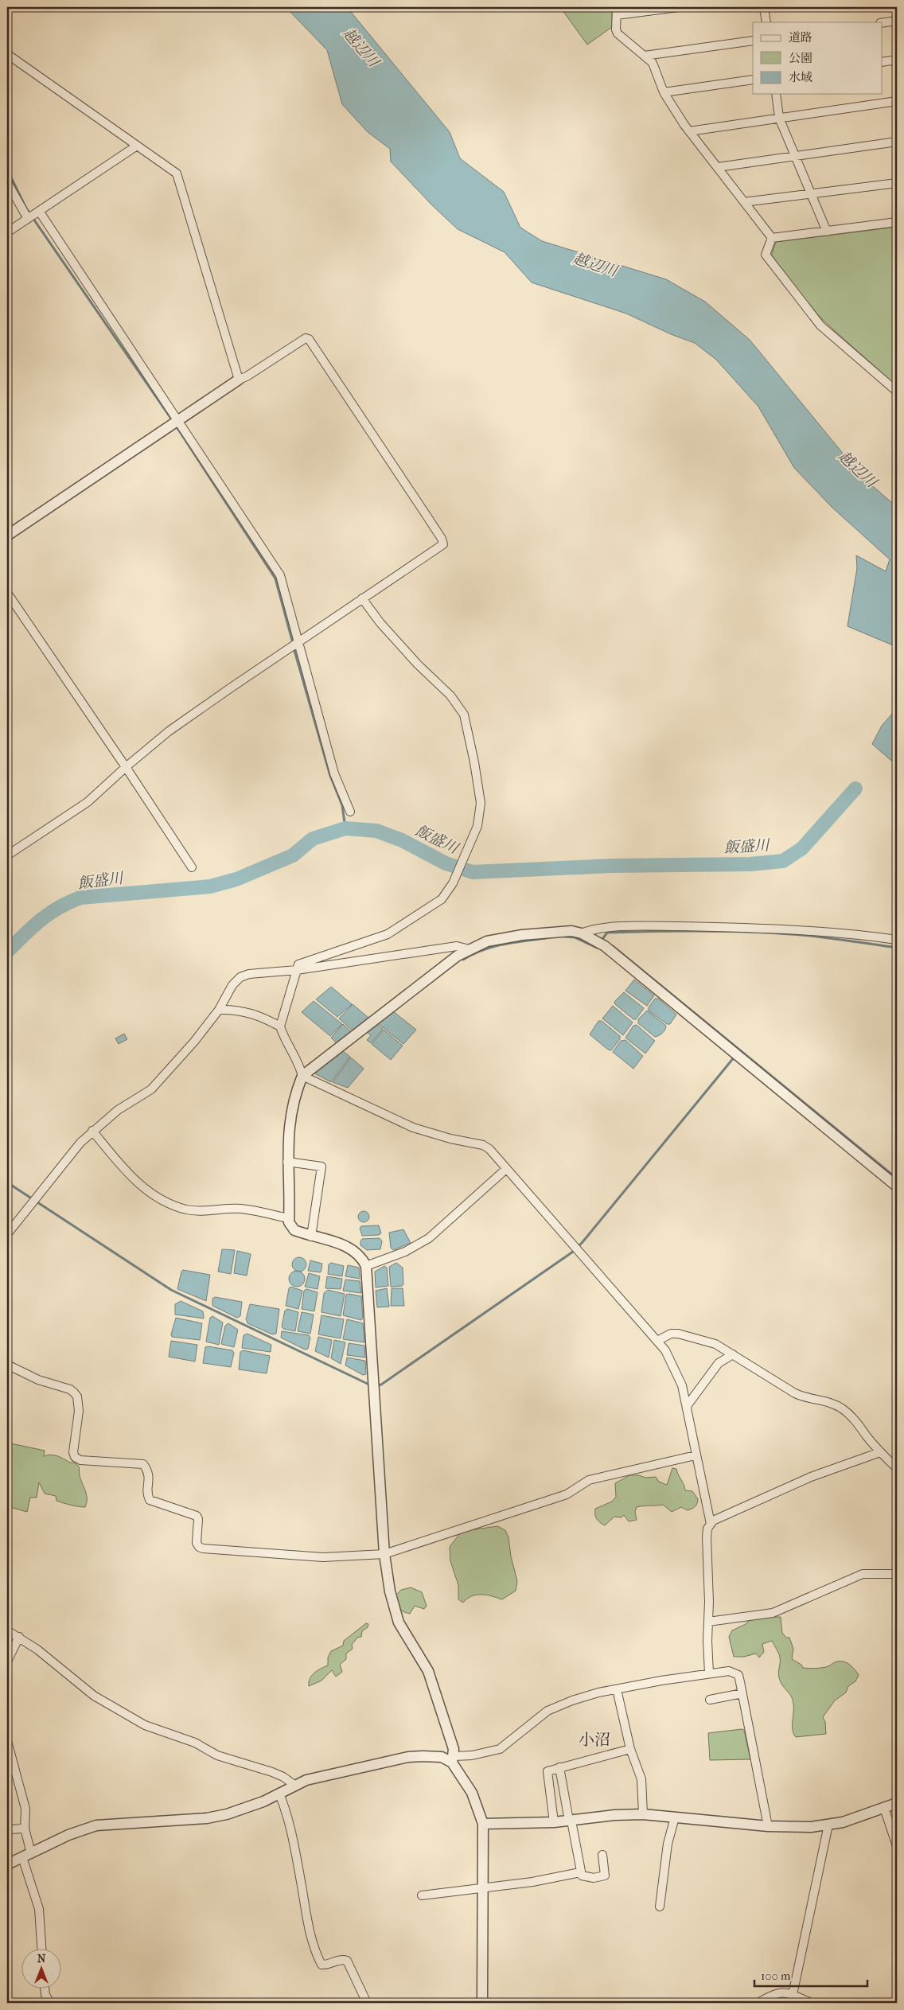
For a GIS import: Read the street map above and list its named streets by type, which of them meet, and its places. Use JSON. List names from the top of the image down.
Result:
{
  "districts": ["小沼"],
  "water": ["越辺川", "飯盛川"],
  "legend": ["道路", "公園", "水域"],
  "scale_bar": "100 m",
  "north": "top"
}
